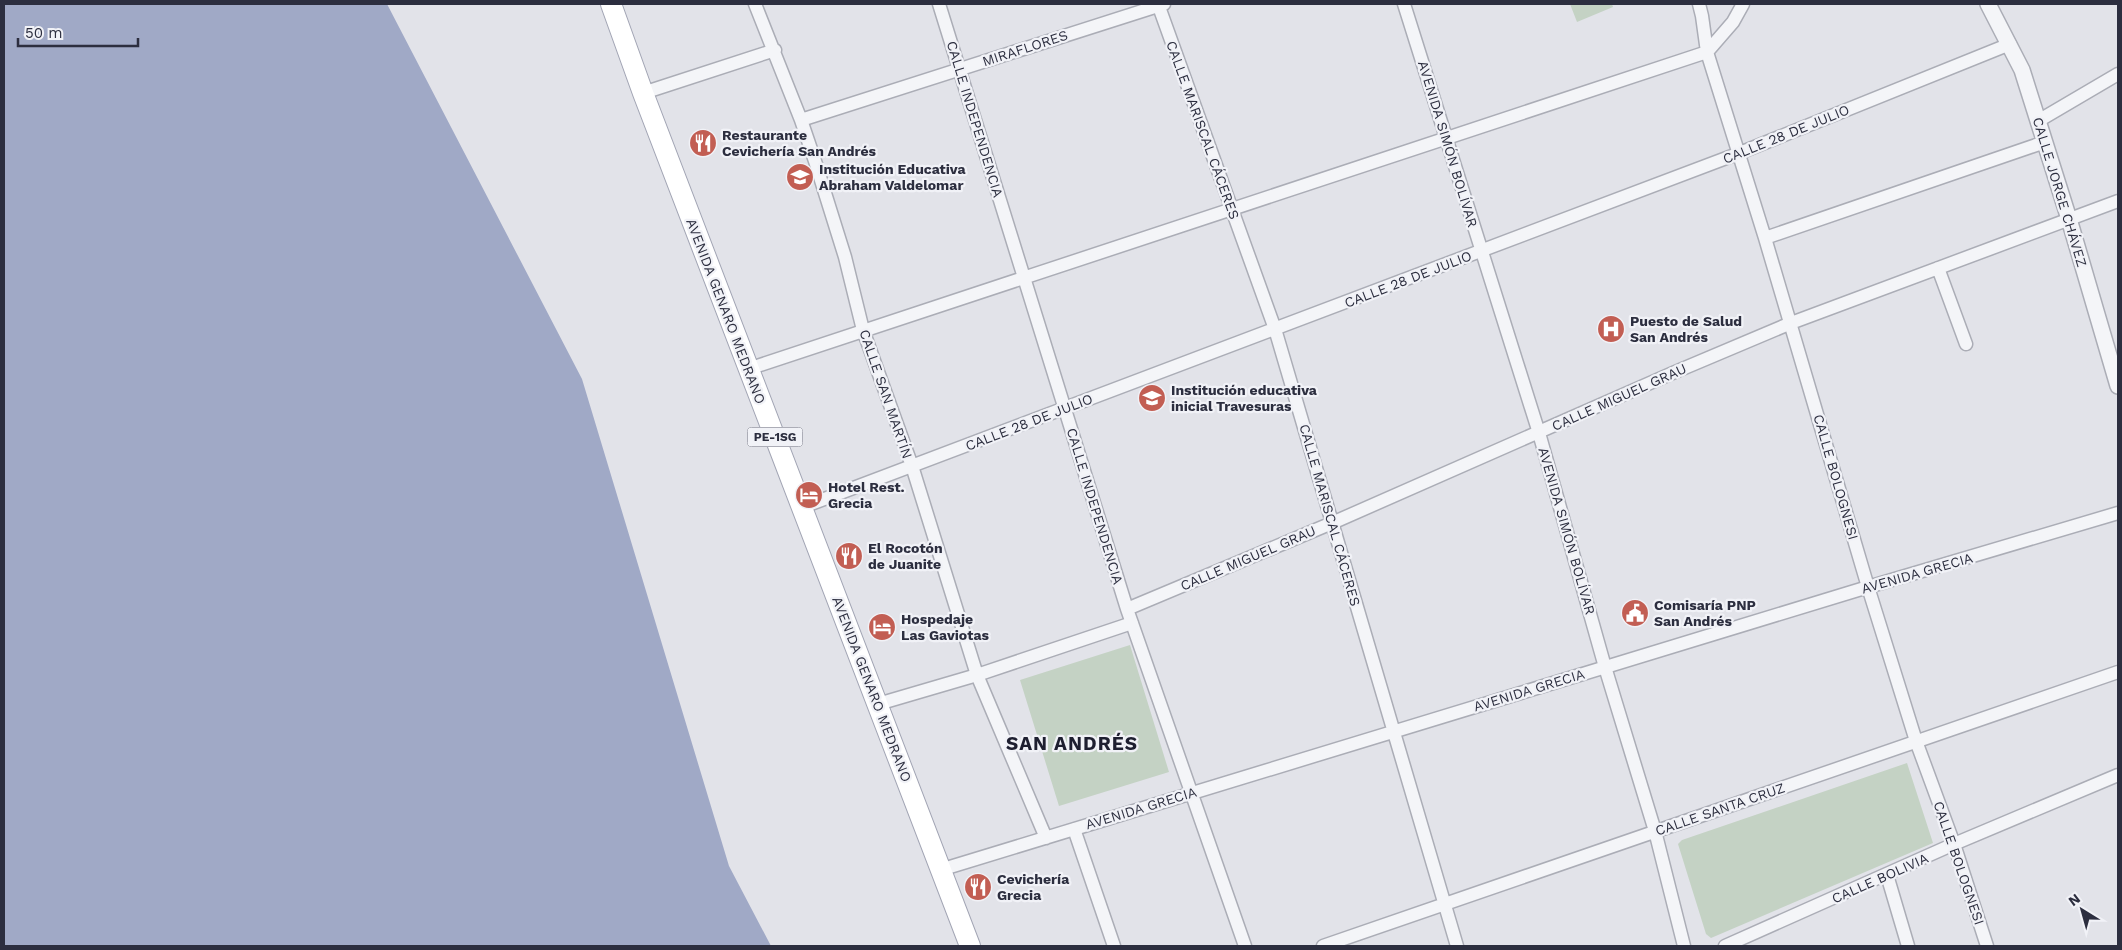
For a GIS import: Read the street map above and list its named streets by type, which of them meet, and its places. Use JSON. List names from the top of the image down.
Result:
{
  "streets": {
    "main road": ["AVENIDA GENARO MEDRANO", "PE-1SG"],
    "street": [
      "MIRAFLORES",
      "CALLE INDEPENDENCIA",
      "CALLE MARISCAL CÁCERES",
      "CALLE 28 DE JULIO",
      "AVENIDA SIMÓN BOLÍVAR",
      "CALLE JORGE CHÁVEZ",
      "CALLE SAN MARTÍN",
      "CALLE MIGUEL GRAU",
      "CALLE BOLOGNESI",
      "AVENIDA GRECIA",
      "CALLE SANTA CRUZ",
      "CALLE BOLIVIA"
    ]
  },
  "crossings": [
    ["MIRAFLORES", "CALLE INDEPENDENCIA"],
    ["MIRAFLORES", "CALLE MARISCAL CÁCERES"],
    ["MIRAFLORES", "CALLE SAN MARTÍN"],
    ["CALLE INDEPENDENCIA", "CALLE 28 DE JULIO"],
    ["CALLE INDEPENDENCIA", "CALLE MIGUEL GRAU"],
    ["CALLE INDEPENDENCIA", "AVENIDA GRECIA"],
    ["CALLE MARISCAL CÁCERES", "CALLE 28 DE JULIO"],
    ["CALLE MARISCAL CÁCERES", "CALLE MIGUEL GRAU"],
    ["CALLE MARISCAL CÁCERES", "AVENIDA GRECIA"],
    ["CALLE MARISCAL CÁCERES", "CALLE SANTA CRUZ"],
    ["CALLE 28 DE JULIO", "AVENIDA SIMÓN BOLÍVAR"],
    ["CALLE 28 DE JULIO", "CALLE JORGE CHÁVEZ"],
    ["CALLE 28 DE JULIO", "AVENIDA GENARO MEDRANO"],
    ["CALLE 28 DE JULIO", "CALLE SAN MARTÍN"],
    ["CALLE 28 DE JULIO", "CALLE BOLOGNESI"],
    ["AVENIDA SIMÓN BOLÍVAR", "CALLE MIGUEL GRAU"],
    ["AVENIDA SIMÓN BOLÍVAR", "AVENIDA GRECIA"],
    ["AVENIDA SIMÓN BOLÍVAR", "CALLE SANTA CRUZ"],
    ["CALLE JORGE CHÁVEZ", "CALLE MIGUEL GRAU"],
    ["AVENIDA GENARO MEDRANO", "PE-1SG"],
    ["AVENIDA GENARO MEDRANO", "AVENIDA GRECIA"],
    ["CALLE SAN MARTÍN", "AVENIDA GRECIA"],
    ["CALLE MIGUEL GRAU", "CALLE BOLOGNESI"],
    ["PE-1SG", "AVENIDA GRECIA"],
    ["CALLE BOLOGNESI", "AVENIDA GRECIA"],
    ["CALLE BOLOGNESI", "CALLE SANTA CRUZ"],
    ["CALLE BOLOGNESI", "CALLE BOLIVIA"]
  ],
  "districts": ["SAN ANDRÉS"],
  "places": {
    "restaurant": ["Restaurante Cevichería San Andrés", "El Rocotón de Juanite", "Cevichería Grecia"],
    "school or university": ["Institución Educativa Abraham Valdelomar", "Institución educativa inicial Travesuras"],
    "hospital": ["Puesto de Salud San Andrés"],
    "hotel": ["Hotel Rest. Grecia", "Hospedaje Las Gaviotas"],
    "public building": ["Comisaría PNP San Andrés"]
  },
  "scale_bar": "50 m",
  "north": "top left"
}
